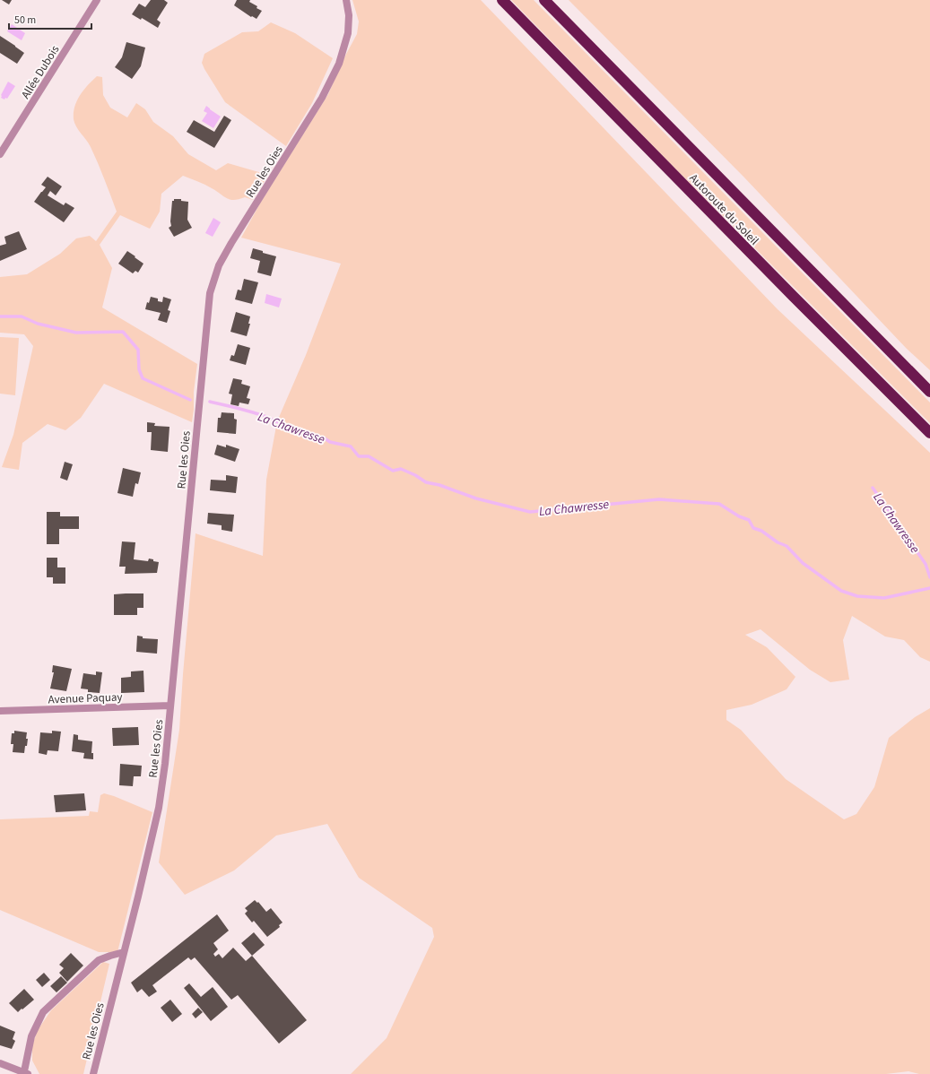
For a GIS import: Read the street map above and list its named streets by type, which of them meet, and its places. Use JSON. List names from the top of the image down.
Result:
{
  "streets": {
    "highway": ["Autoroute du Soleil"],
    "street": ["Allée Dubois", "Rue les Oies", "Avenue Paquay"]
  },
  "crossings": [
    ["Rue les Oies", "Avenue Paquay"]
  ],
  "water": ["La Chawresse"],
  "scale_bar": "50 m"
}
